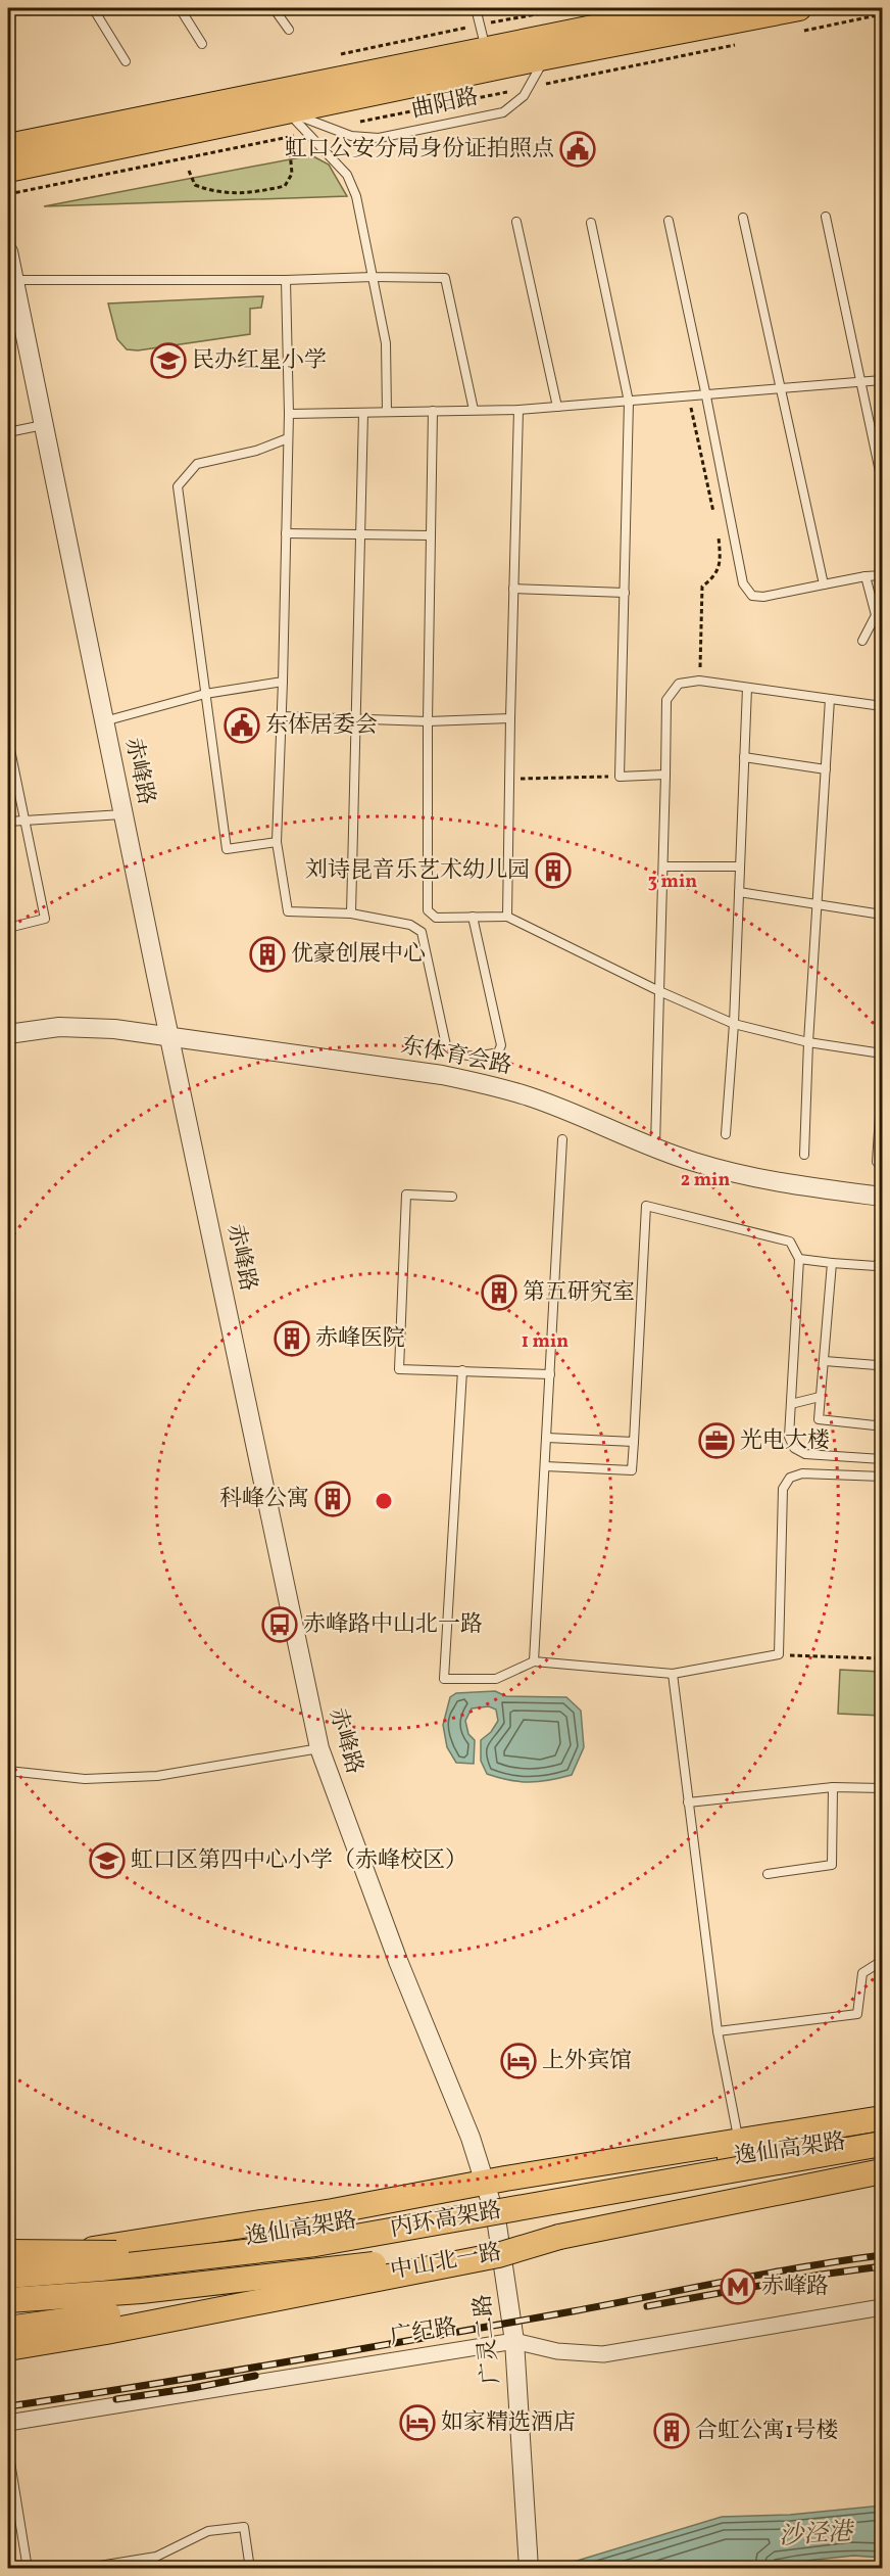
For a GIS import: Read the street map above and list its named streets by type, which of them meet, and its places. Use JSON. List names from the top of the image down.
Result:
{
  "streets": {
    "main road": [
      "曲阳路",
      "逸仙高架路",
      "内环高架路",
      "中山北一路"
    ],
    "street": [
      "赤峰路",
      "东体育会路",
      "广纪路",
      "广灵二路"
    ]
  },
  "crossings": [
    ["赤峰路", "东体育会路"],
    ["赤峰路", "中山北一路"],
    ["赤峰路", "广灵二路"],
    ["中山北一路", "广灵二路"],
    ["广纪路", "广灵二路"]
  ],
  "water": ["沙泾港"],
  "places": {
    "public building": ["虹口公安分局身份证拍照点", "东体居委会"],
    "school or university": ["民办红星小学", "虹口区第四中心小学（赤峰校区）"],
    "building": [
      "刘诗昆音乐艺术幼儿园",
      "优豪创展中心",
      "第五研究室",
      "赤峰医院",
      "科峰公寓",
      "合虹公寓1号楼"
    ],
    "office": ["光电大楼"],
    "bus stop": ["赤峰路中山北一路"],
    "hotel": ["上外宾馆", "如家精选酒店"],
    "metro station": ["赤峰路"]
  },
  "rings": ["3 min", "2 min", "1 min"]
}
